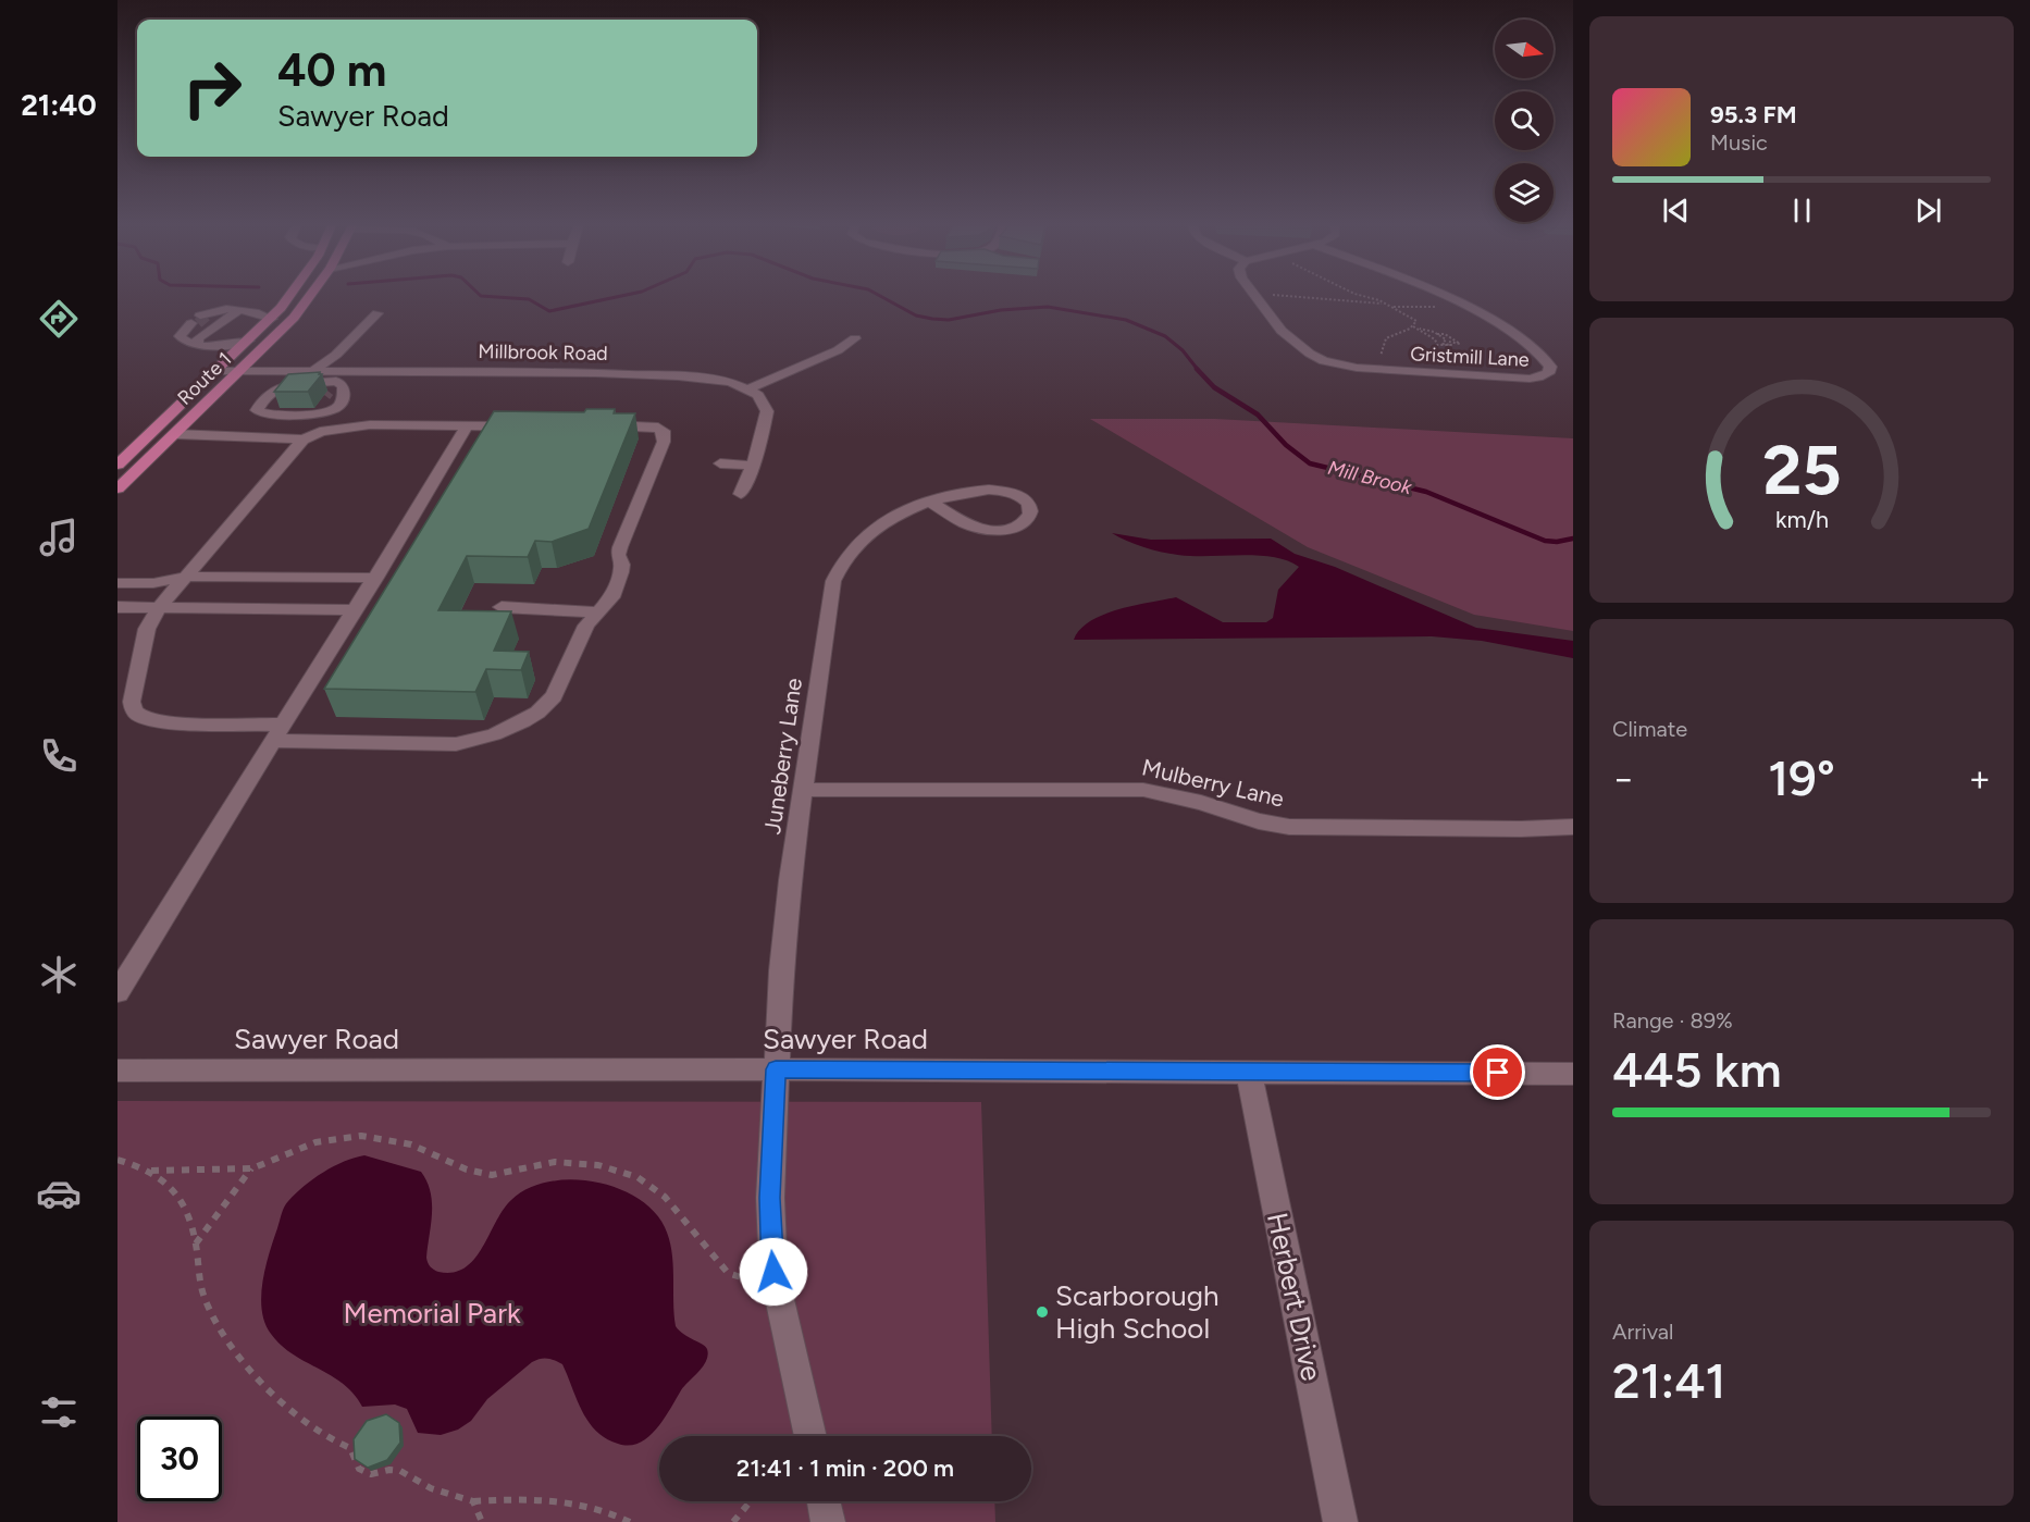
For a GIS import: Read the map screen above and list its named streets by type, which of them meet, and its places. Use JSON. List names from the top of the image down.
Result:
{
  "streets": {
    "main road": ["Route 1"],
    "street": [
      "Millbrook Road",
      "Gristmill Lane",
      "Juneberry Lane",
      "Mulberry Lane",
      "Sawyer Road",
      "Herbert Drive"
    ]
  },
  "crossings": [
    ["Millbrook Road", "Route 1"],
    ["Juneberry Lane", "Mulberry Lane"],
    ["Juneberry Lane", "Sawyer Road"],
    ["Sawyer Road", "Herbert Drive"]
  ],
  "water": ["Mill Brook"],
  "parks": ["Memorial Park"],
  "places": ["Scarborough High School"],
  "north": "right",
  "page": {
    "tabs": "21:40",
    "turn": ["40 m", "Sawyer Road"],
    "song": ["95.3 FM", "Music"],
    "tile": [
      "Climate",
      ["Range · 89%", "445 km"],
      ["Arrival", "21:41"]
    ],
    "heat": ["−", "19°", "+"],
    "limit": "30",
    "trip": "21:41 · 1 min · 200 m",
    "gauge": ["25", "km/h"]
  }
}
